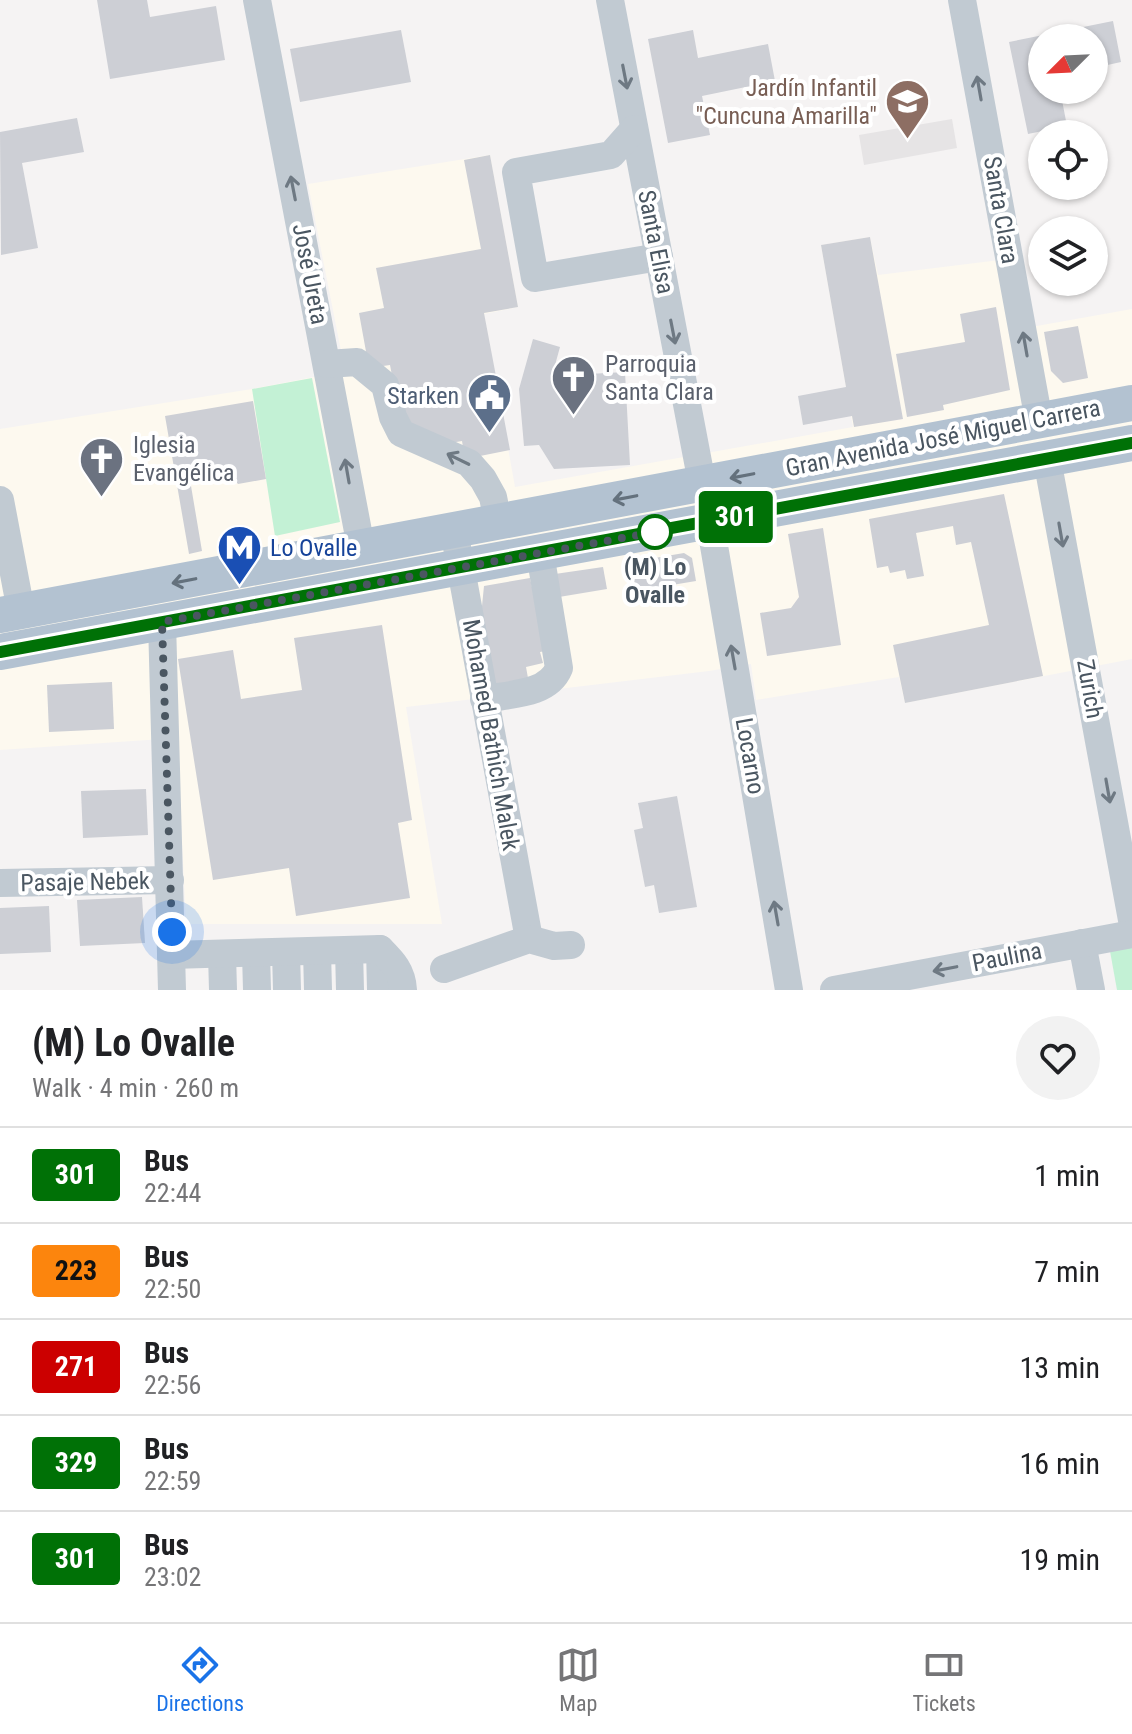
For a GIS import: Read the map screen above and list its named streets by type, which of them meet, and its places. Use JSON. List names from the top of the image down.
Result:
{
  "streets": {
    "main road": ["Gran Avenida José Miguel Carrera"],
    "street": [
      "Santa Clara",
      "Santa Elisa",
      "José Ureta",
      "Zurich",
      "Mohamed Bathich Malek",
      "Locarno",
      "Pasaje Nebek",
      "Paulina"
    ]
  },
  "crossings": [
    ["Santa Clara", "Gran Avenida José Miguel Carrera"],
    ["Santa Elisa", "Gran Avenida José Miguel Carrera"],
    ["José Ureta", "Gran Avenida José Miguel Carrera"],
    ["Gran Avenida José Miguel Carrera", "Zurich"],
    ["Gran Avenida José Miguel Carrera", "Mohamed Bathich Malek"],
    ["Gran Avenida José Miguel Carrera", "Locarno"]
  ],
  "one_way": [
    "Santa Clara",
    "Santa Elisa",
    "José Ureta",
    "Zurich",
    "Locarno",
    "Paulina"
  ],
  "places": {
    "school or university": ["Jardín Infantil \"Cuncuna Amarilla\""],
    "church": ["Parroquia Santa Clara", "Iglesia Evangélica"],
    "public building": ["Starken"],
    "other": ["(M) Lo Ovalle"],
    "metro station": ["Lo Ovalle"]
  },
  "lines": ["bus line 301"],
  "north": "bottom left",
  "page": {
    "on_map": "301",
    "heading": ["(M) Lo Ovalle", "Walk · 4 min · 260 m"],
    "list": [
      {
        "mark": "301",
        "name": "Bus",
        "note": "22:44",
        "value": "1 min"
      },
      {
        "mark": "223",
        "name": "Bus",
        "note": "22:50",
        "value": "7 min"
      },
      {
        "mark": "271",
        "name": "Bus",
        "note": "22:56",
        "value": "13 min"
      },
      {
        "mark": "329",
        "name": "Bus",
        "note": "22:59",
        "value": "16 min"
      },
      {
        "mark": "301",
        "name": "Bus",
        "note": "23:02",
        "value": "19 min"
      }
    ],
    "tabs": ["Directions", "Map", "Tickets"]
  }
}
